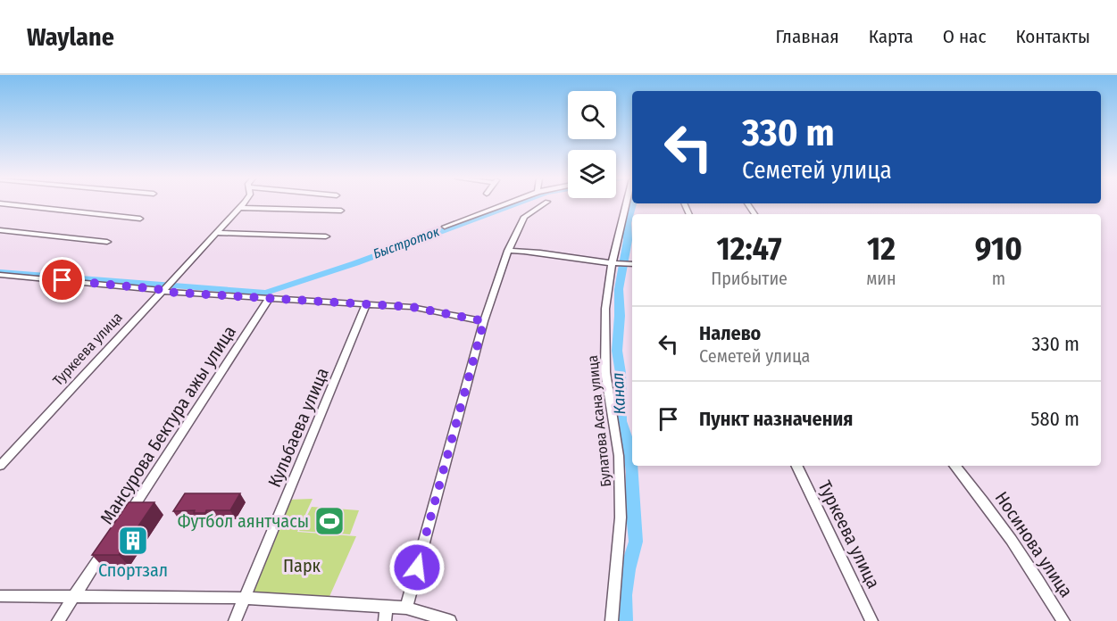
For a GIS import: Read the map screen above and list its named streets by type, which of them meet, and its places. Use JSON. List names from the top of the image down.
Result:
{
  "streets": {
    "street": [
      "Туркеева улица",
      "Булатова Асана улица",
      "Мансурова Бектура ажы улица",
      "Кульбаева улица",
      "Носинова улица"
    ]
  },
  "water": ["Быстроток", "Канал"],
  "parks": ["Парк"],
  "places": {
    "sports": ["Футбол аянтчасы"],
    "building": ["Спортзал"]
  },
  "page": {
    "header": "Waylane",
    "nav": [
      "Главная",
      "Карта",
      "О нас",
      "Контакты"
    ],
    "turn": ["330 m", "Семетей улица"],
    "eta": [
      "12:47",
      "Прибытие",
      "12",
      "мин",
      "910",
      "m"
    ],
    "list": [
      {
        "name": "Налево",
        "note": "Семетей улица",
        "value": "330 m"
      },
      {
        "name": "Пункт назначения",
        "value": "580 m"
      }
    ]
  }
}
